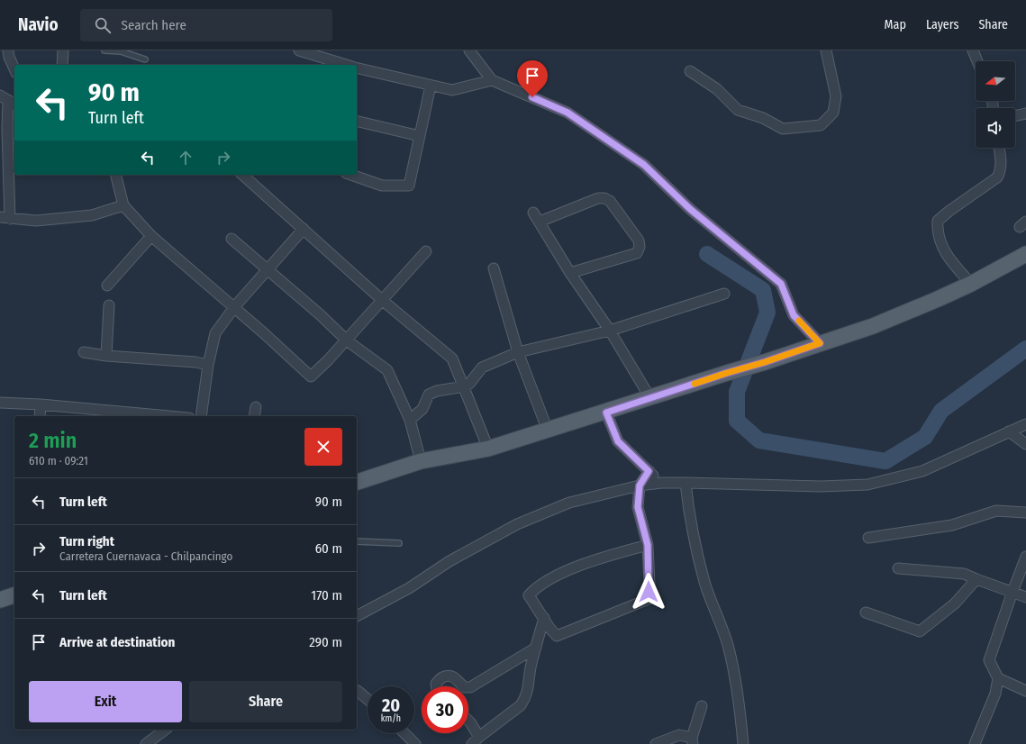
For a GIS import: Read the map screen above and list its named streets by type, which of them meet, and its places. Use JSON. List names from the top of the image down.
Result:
{
  "north": "left",
  "page": {
    "header": "Navio",
    "search": "Search here",
    "nav": ["Map", "Layers", "Share"],
    "turn": ["90 m", "Turn left"],
    "heading": ["2 min", "610 m · 09:21"],
    "list": [
      {
        "name": "Turn left",
        "value": "90 m"
      },
      {
        "name": "Turn right",
        "note": "Carretera Cuernavaca - Chilpancingo",
        "value": "60 m"
      },
      {
        "name": "Turn left",
        "value": "170 m"
      },
      {
        "name": "Arrive at destination",
        "value": "290 m"
      }
    ],
    "buttons": ["Exit", "Share"],
    "speed": "20 km/h",
    "limit": "30"
  }
}
